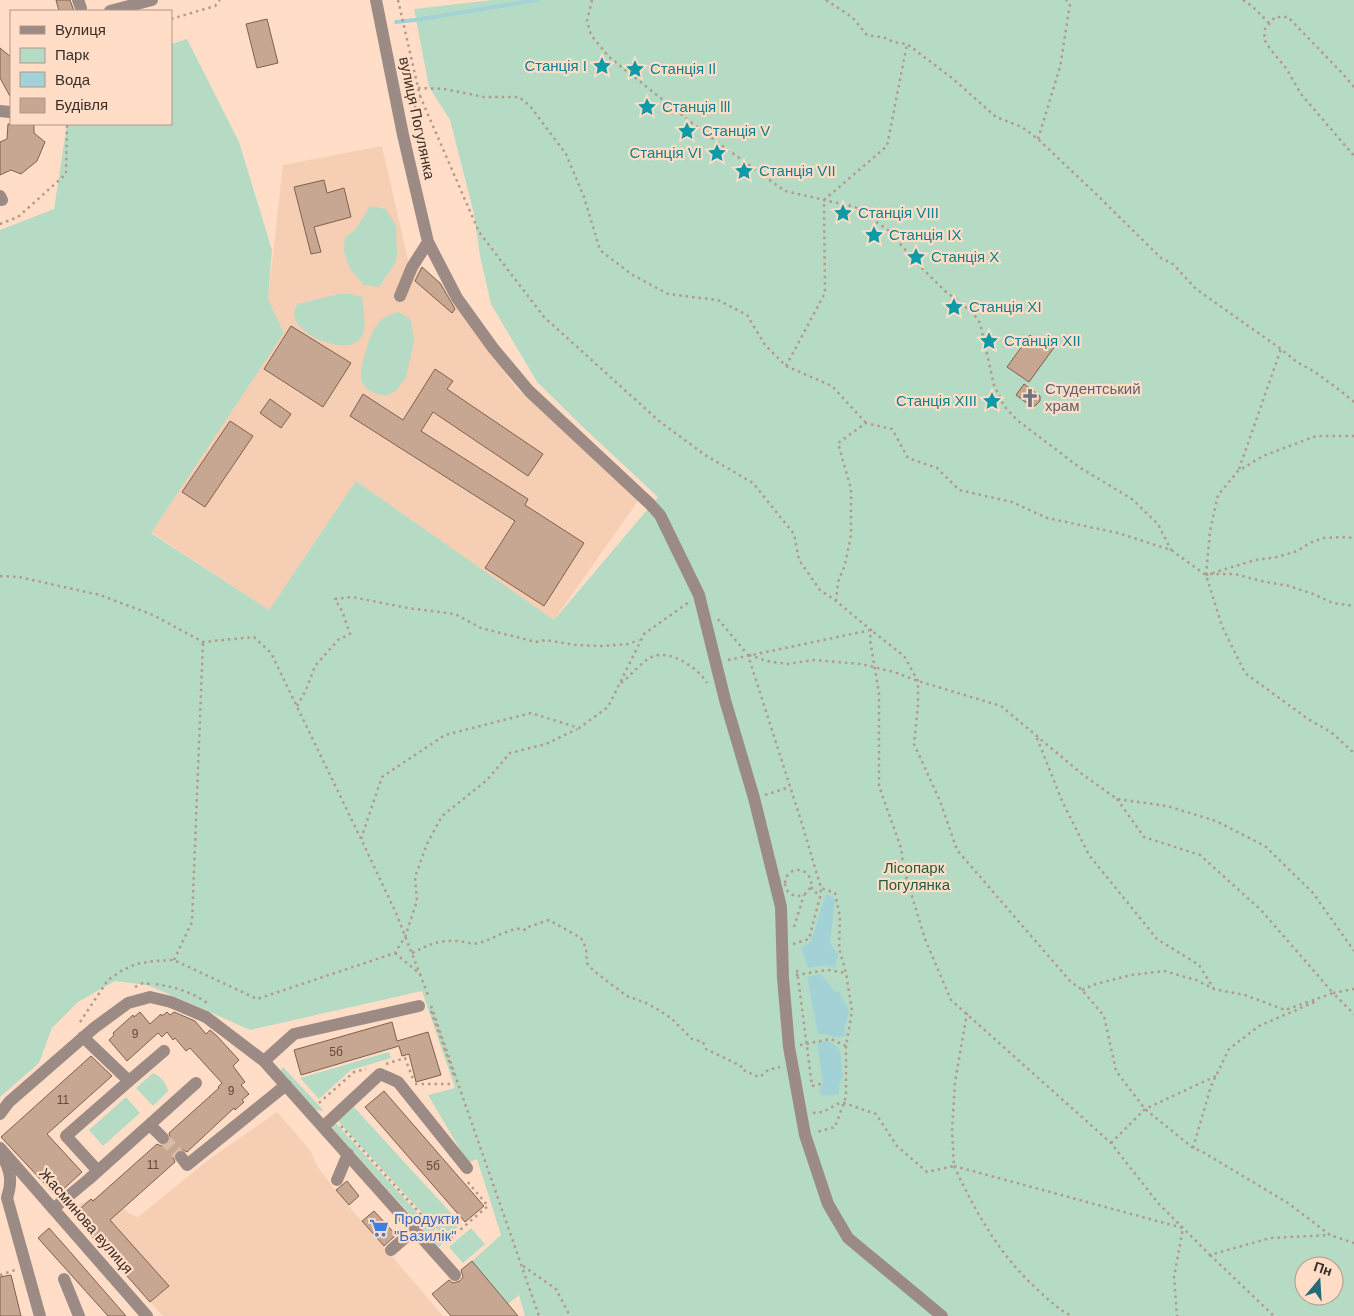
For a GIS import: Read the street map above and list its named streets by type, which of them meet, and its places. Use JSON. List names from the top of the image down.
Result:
{
  "streets": {
    "street": ["вулиця Погулянка", "Жасминова вулиця"]
  },
  "parks": ["Лісопарк Погулянка"],
  "places": {
    "place": [
      "Cтанція I",
      "Cтанція Il",
      "Cтанція lll",
      "Cтанція V",
      "Станція VI",
      "Станція VII",
      "Cтанція VIII",
      "Cтанція IX",
      "Cтанція X",
      "Cтанція XI",
      "Cтанція XII",
      "Cтанція XIII"
    ],
    "church": ["Студентський храм"],
    "supermarket": ["Продукти \"Базилік\""]
  },
  "house_numbers": [
    "9",
    "5б",
    "9",
    "11",
    "11",
    "5б"
  ],
  "legend": [
    "Вулиця",
    "Парк",
    "Вода",
    "Будівля"
  ],
  "north": "top"
}
